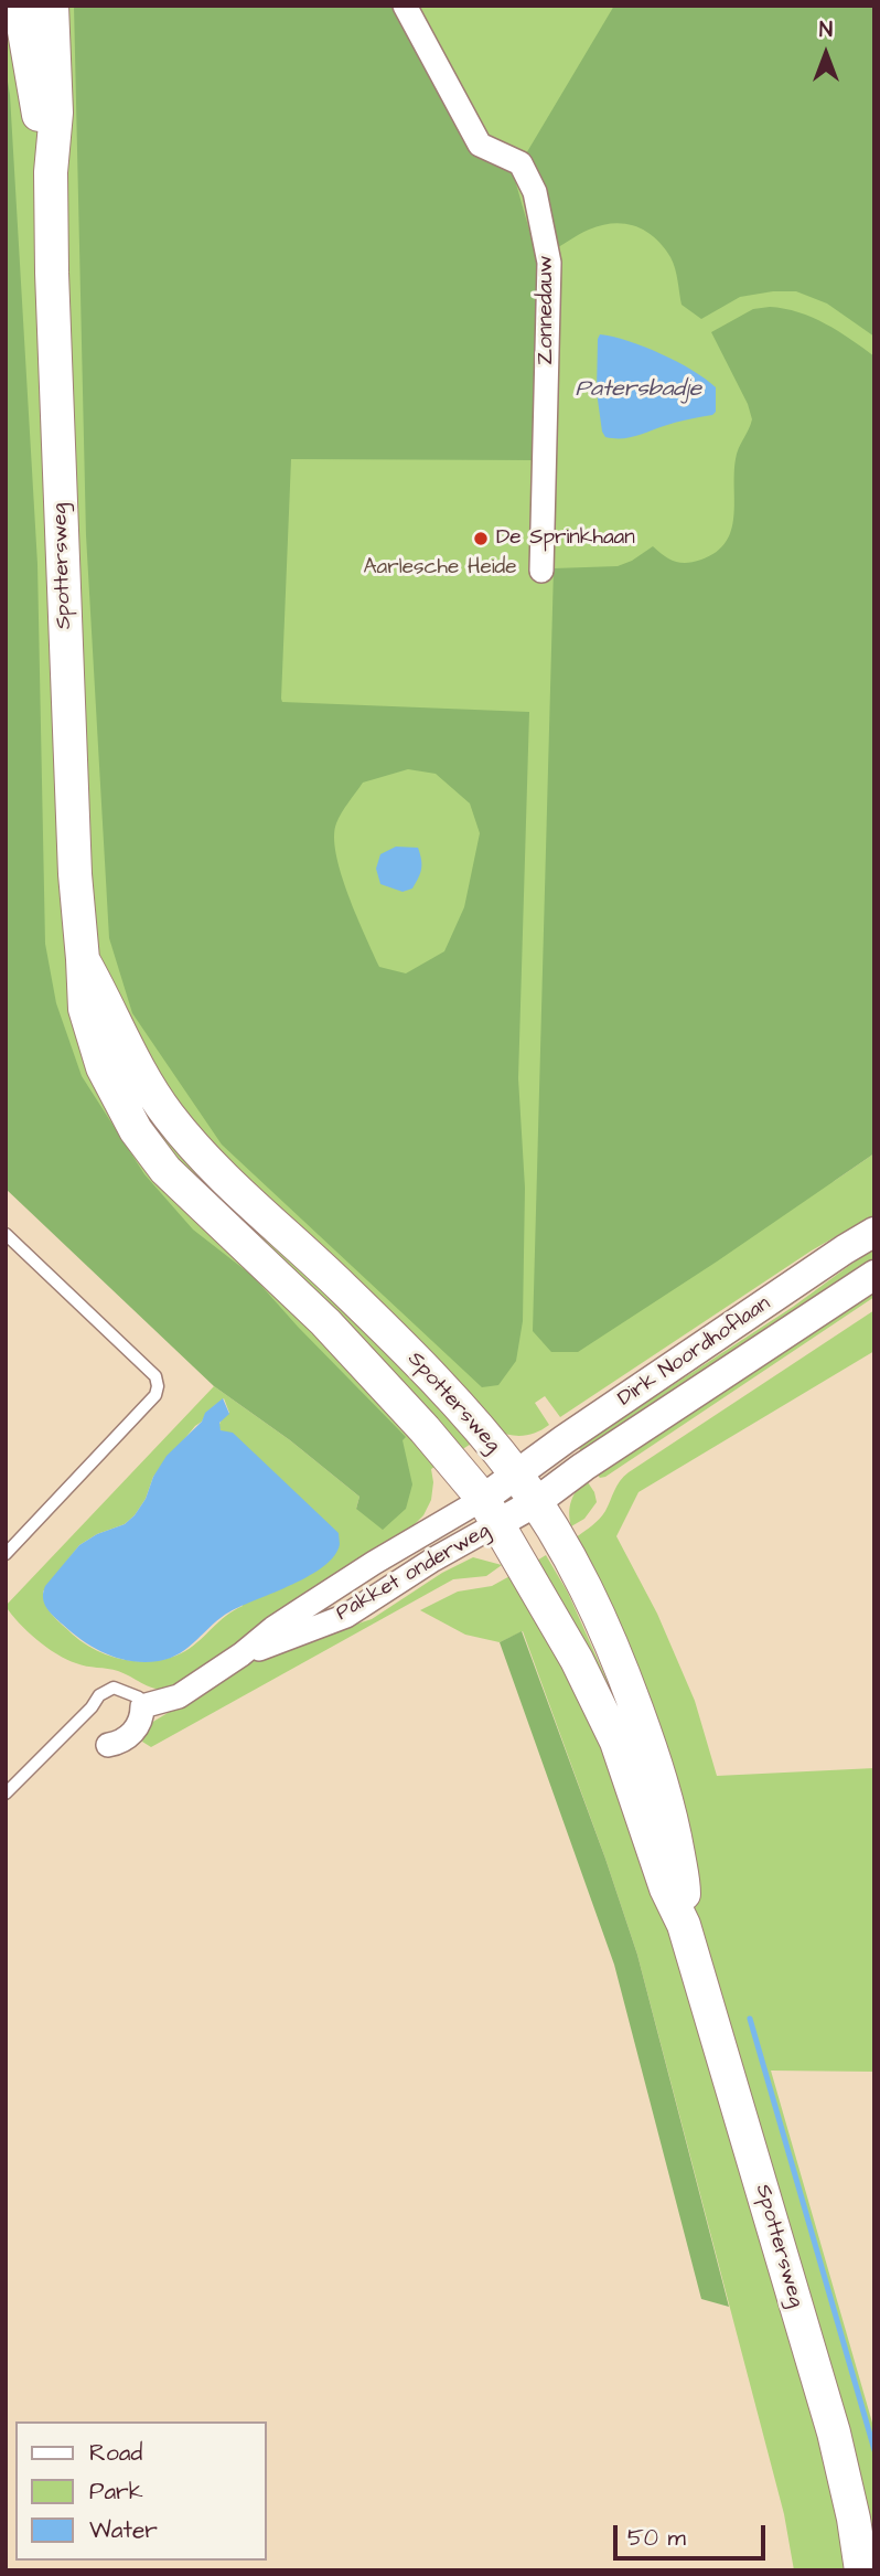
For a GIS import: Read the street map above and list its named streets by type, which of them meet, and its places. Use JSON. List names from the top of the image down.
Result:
{
  "streets": {
    "main road": ["Spottersweg"],
    "street": ["Zonnedauw", "Dirk Noordhoflaan", "Pakket onderweg"]
  },
  "crossings": [
    ["Spottersweg", "Dirk Noordhoflaan"],
    ["Spottersweg", "Pakket onderweg"],
    ["Dirk Noordhoflaan", "Pakket onderweg"]
  ],
  "water": ["Patersbadje"],
  "parks": ["Aarlesche Heide"],
  "places": ["De Sprinkhaan"],
  "legend": ["Road", "Park", "Water"],
  "scale_bar": "50 m",
  "north": "top"
}
